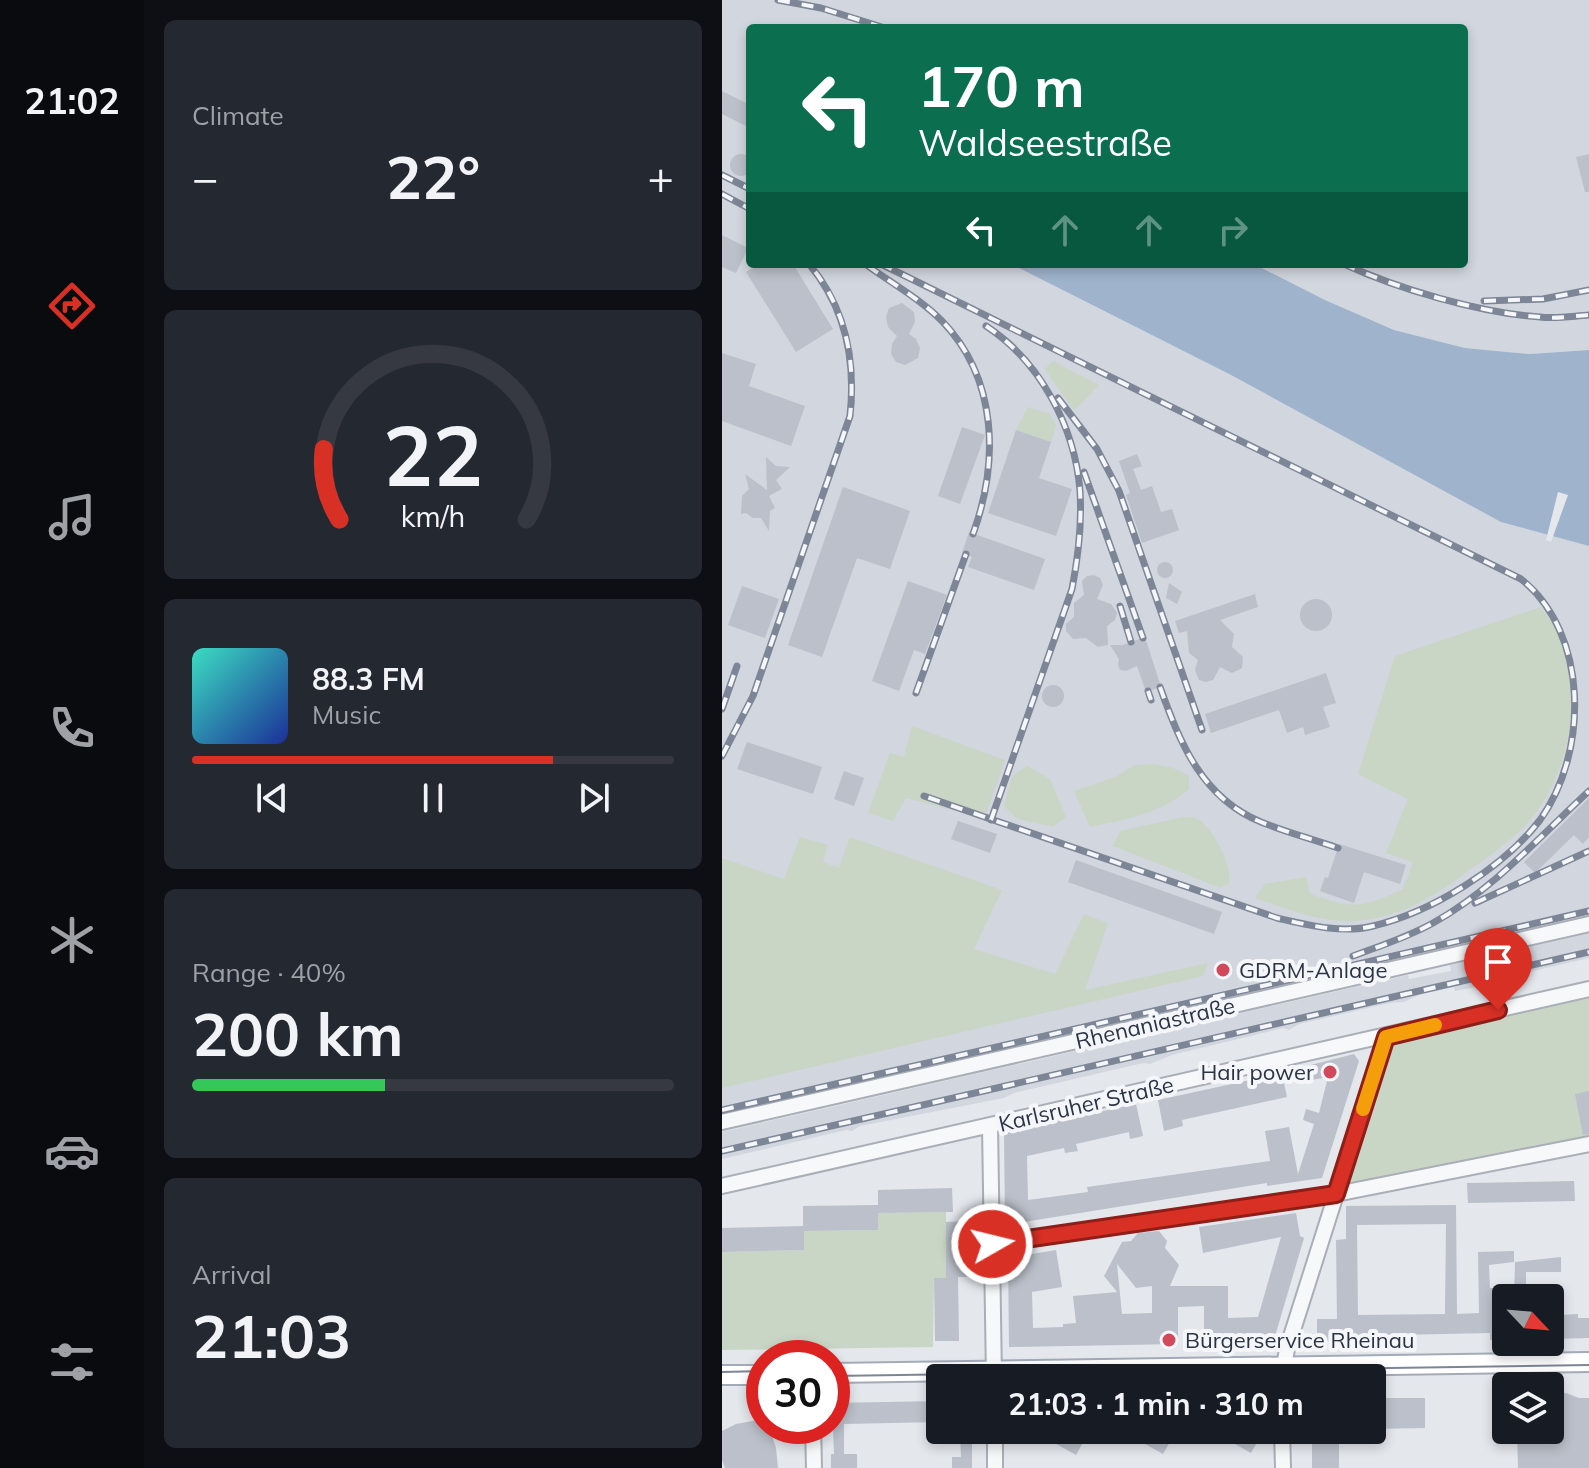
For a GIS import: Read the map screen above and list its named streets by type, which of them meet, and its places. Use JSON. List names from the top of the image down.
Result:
{
  "streets": {
    "street": ["Rhenaniastraße", "Karlsruher Straße"]
  },
  "places": ["GDRM-Anlage", "Hair power", "Bürgerservice Rheinau"],
  "north": "bottom right",
  "page": {
    "tabs": "21:02",
    "tile": [
      "Climate",
      ["Range · 40%", "200 km"],
      ["Arrival", "21:03"]
    ],
    "turn": ["170 m", "Waldseestraße"],
    "heat": ["−", "22°", "+"],
    "song": ["88.3 FM", "Music"],
    "limit": "30",
    "trip": "21:03 · 1 min · 310 m",
    "gauge": ["22", "km/h"]
  }
}
